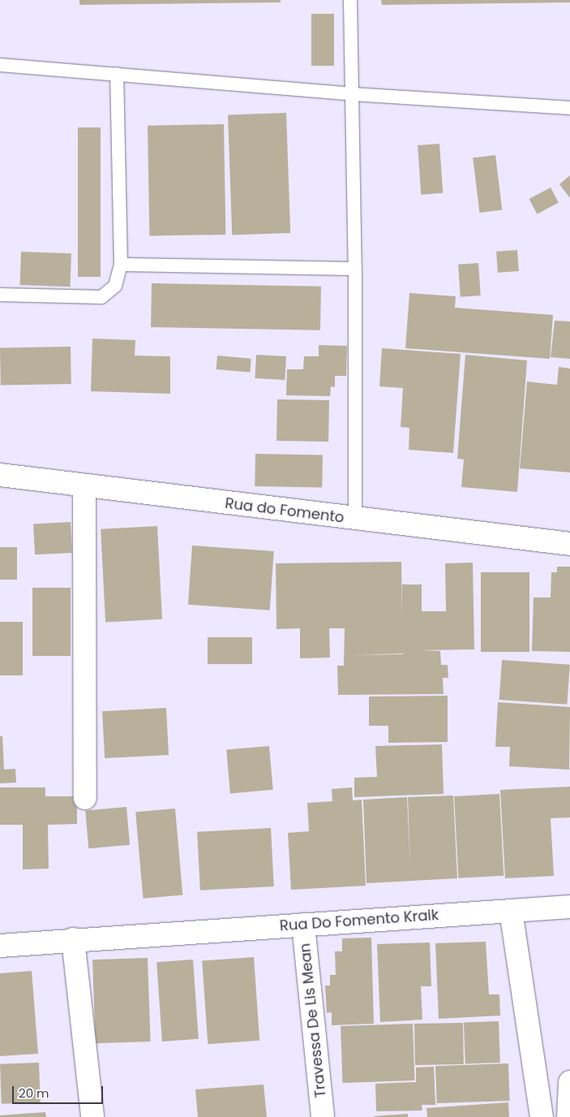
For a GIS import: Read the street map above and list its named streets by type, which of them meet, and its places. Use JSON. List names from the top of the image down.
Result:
{
  "streets": {
    "street": ["Rua do Fomento", "Rua Do Fomento Kraik", "Travessa De Lis Mean"]
  },
  "crossings": [
    ["Rua Do Fomento Kraik", "Travessa De Lis Mean"]
  ],
  "scale_bar": "20 m"
}
